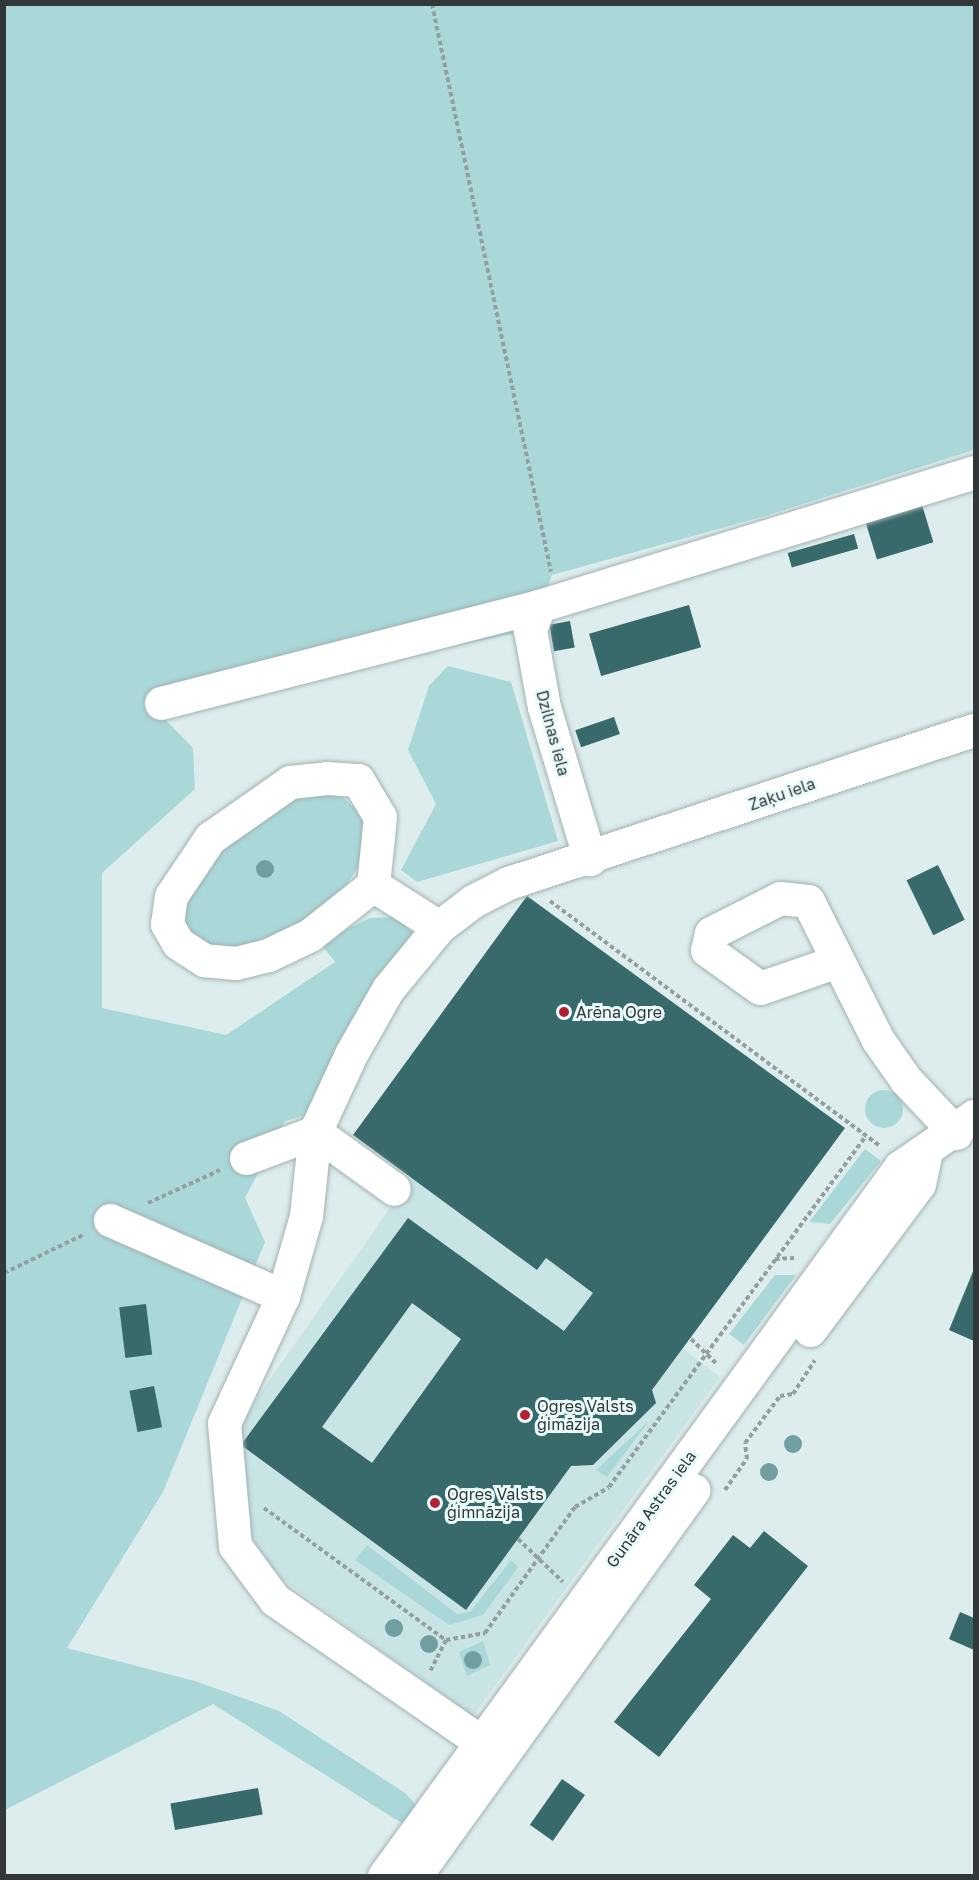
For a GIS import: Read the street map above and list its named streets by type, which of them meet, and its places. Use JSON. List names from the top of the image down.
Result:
{
  "streets": {
    "street": ["Dzilnas iela", "Zaķu iela", "Gunāra Astras iela"]
  },
  "crossings": [
    ["Dzilnas iela", "Zaķu iela"]
  ],
  "places": ["Arēna Ogre", "Ogres Valsts ģimāzija", "Ogres Valsts ģimnāzija"]
}
